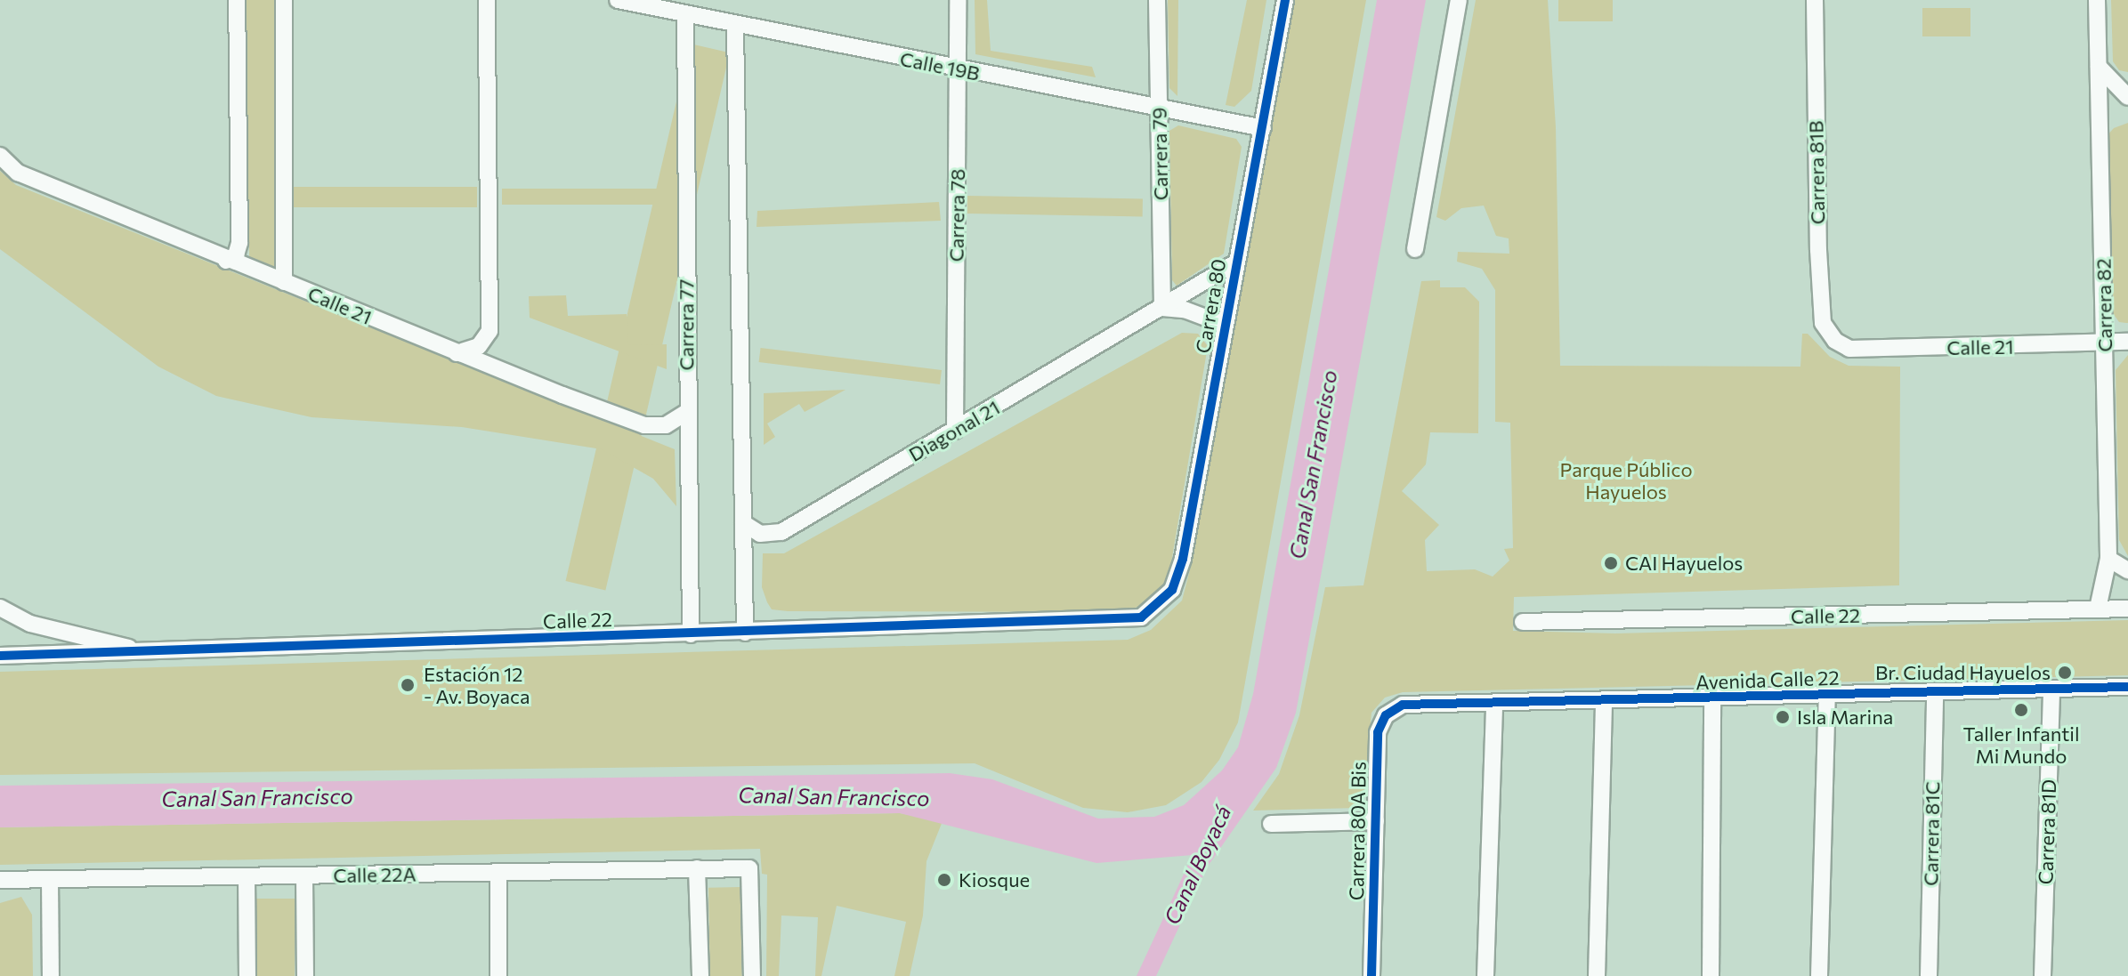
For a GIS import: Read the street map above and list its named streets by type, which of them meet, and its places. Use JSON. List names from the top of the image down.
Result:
{
  "streets": {
    "street": [
      "Calle 19B",
      "Carrera 79",
      "Carrera 81B",
      "Carrera 78",
      "Calle 21",
      "Carrera 82",
      "Carrera 80",
      "Carrera 77",
      "Diagonal 21",
      "Calle 22",
      "Avenida Calle 22",
      "Carrera 80A Bis",
      "Carrera 81D",
      "Carrera 81C",
      "Calle 22A"
    ]
  },
  "crossings": [
    ["Calle 19B", "Carrera 79"],
    ["Calle 19B", "Carrera 78"],
    ["Calle 19B", "Carrera 80"],
    ["Calle 19B", "Carrera 77"],
    ["Carrera 79", "Diagonal 21"],
    ["Carrera 81B", "Calle 21"],
    ["Carrera 78", "Diagonal 21"],
    ["Calle 21", "Carrera 82"],
    ["Calle 21", "Carrera 77"],
    ["Carrera 82", "Calle 22"],
    ["Carrera 80", "Diagonal 21"],
    ["Carrera 80", "Calle 22"],
    ["Carrera 77", "Calle 22"],
    ["Avenida Calle 22", "Carrera 80A Bis"],
    ["Avenida Calle 22", "Carrera 81D"],
    ["Avenida Calle 22", "Carrera 81C"]
  ],
  "water": ["Canal San Francisco", "Canal Boyacá"],
  "parks": ["Parque Público Hayuelos"],
  "places": [
    "CAI Hayuelos",
    "Br. Ciudad Hayuelos",
    "Estación 12 - Av. Boyaca",
    "Taller Infantil Mi Mundo",
    "Isla Marina",
    "Kiosque"
  ]
}
